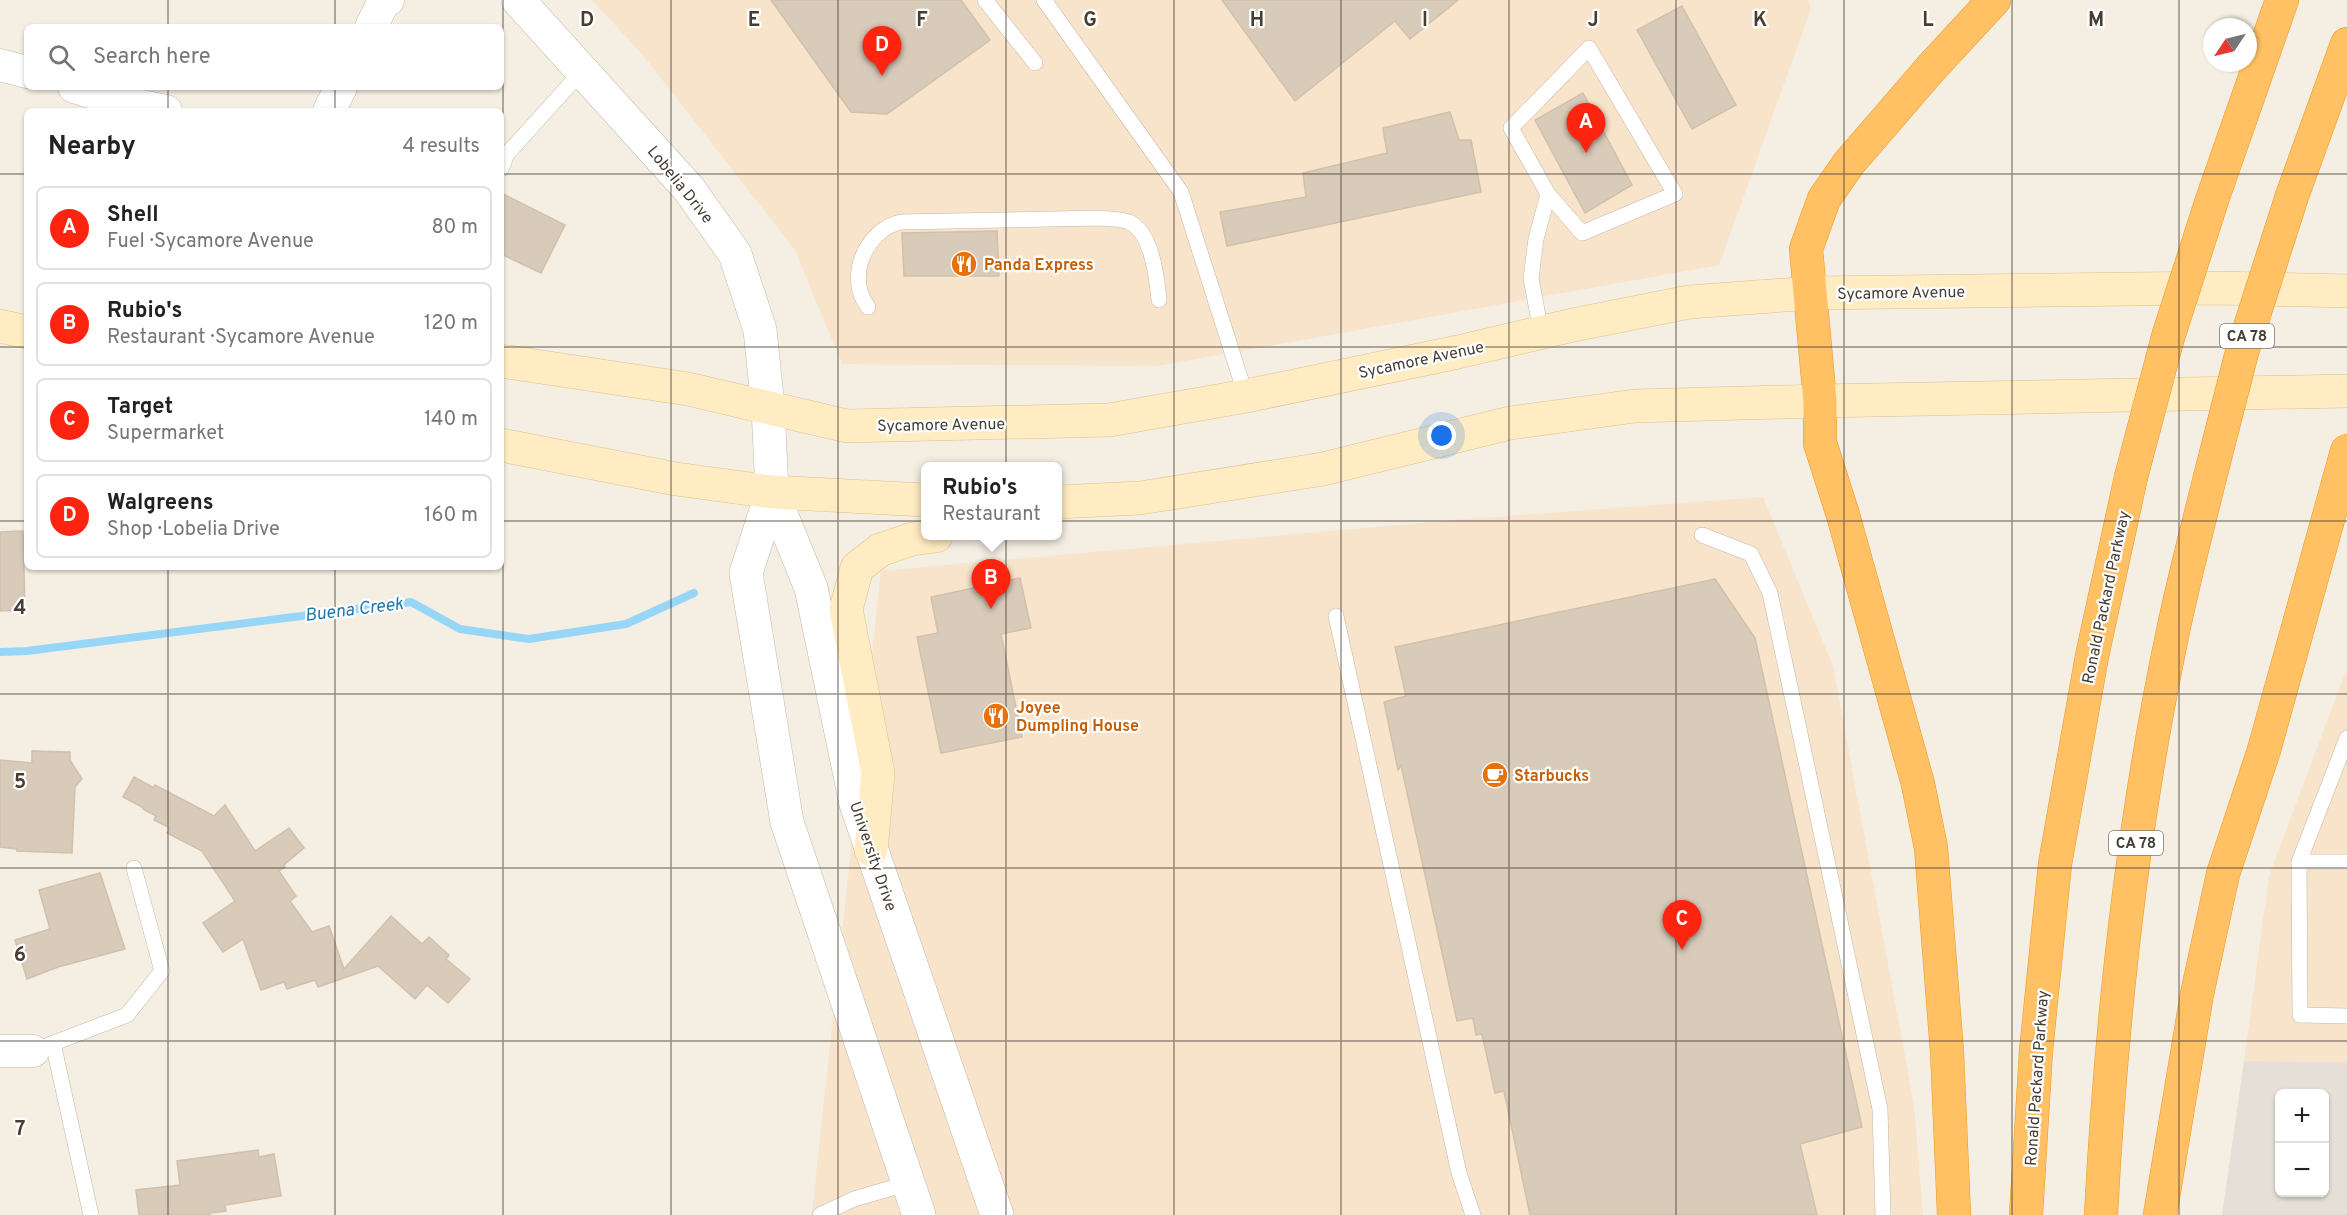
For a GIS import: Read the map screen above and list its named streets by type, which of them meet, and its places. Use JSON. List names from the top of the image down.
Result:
{
  "streets": {
    "highway": ["CA 78", "Ronald Packard Parkway"],
    "main road": ["Sycamore Avenue"],
    "street": ["Lobelia Drive", "University Drive"]
  },
  "crossings": [
    ["Lobelia Drive", "Sycamore Avenue"],
    ["Lobelia Drive", "University Drive"],
    ["Sycamore Avenue", "University Drive"]
  ],
  "water": ["Buena Creek"],
  "places": {
    "restaurant": ["Panda Express", "Joyee Dumpling House"],
    "cafe": ["Starbucks"]
  },
  "north": "bottom left",
  "page": {
    "search": "Search here",
    "pins": [
      "D",
      "A",
      "B",
      "C"
    ],
    "heading": ["Nearby", "4 results"],
    "list": [
      {
        "mark": "A",
        "name": "Shell",
        "note": "Fuel · Sycamore Avenue",
        "value": "80 m"
      },
      {
        "mark": "B",
        "name": "Rubio's",
        "note": "Restaurant · Sycamore Avenue",
        "value": "120 m"
      },
      {
        "mark": "C",
        "name": "Target",
        "note": "Supermarket",
        "value": "140 m"
      },
      {
        "mark": "D",
        "name": "Walgreens",
        "note": "Shop · Lobelia Drive",
        "value": "160 m"
      }
    ],
    "popup": ["Rubio's", "Restaurant"],
    "map_buttons": ["+", "−"]
  },
  "grid": {
    "columns": [
      "D",
      "E",
      "F",
      "G",
      "H",
      "I",
      "J",
      "K",
      "L",
      "M"
    ],
    "rows": [
      "4",
      "5",
      "6",
      "7"
    ]
  }
}
